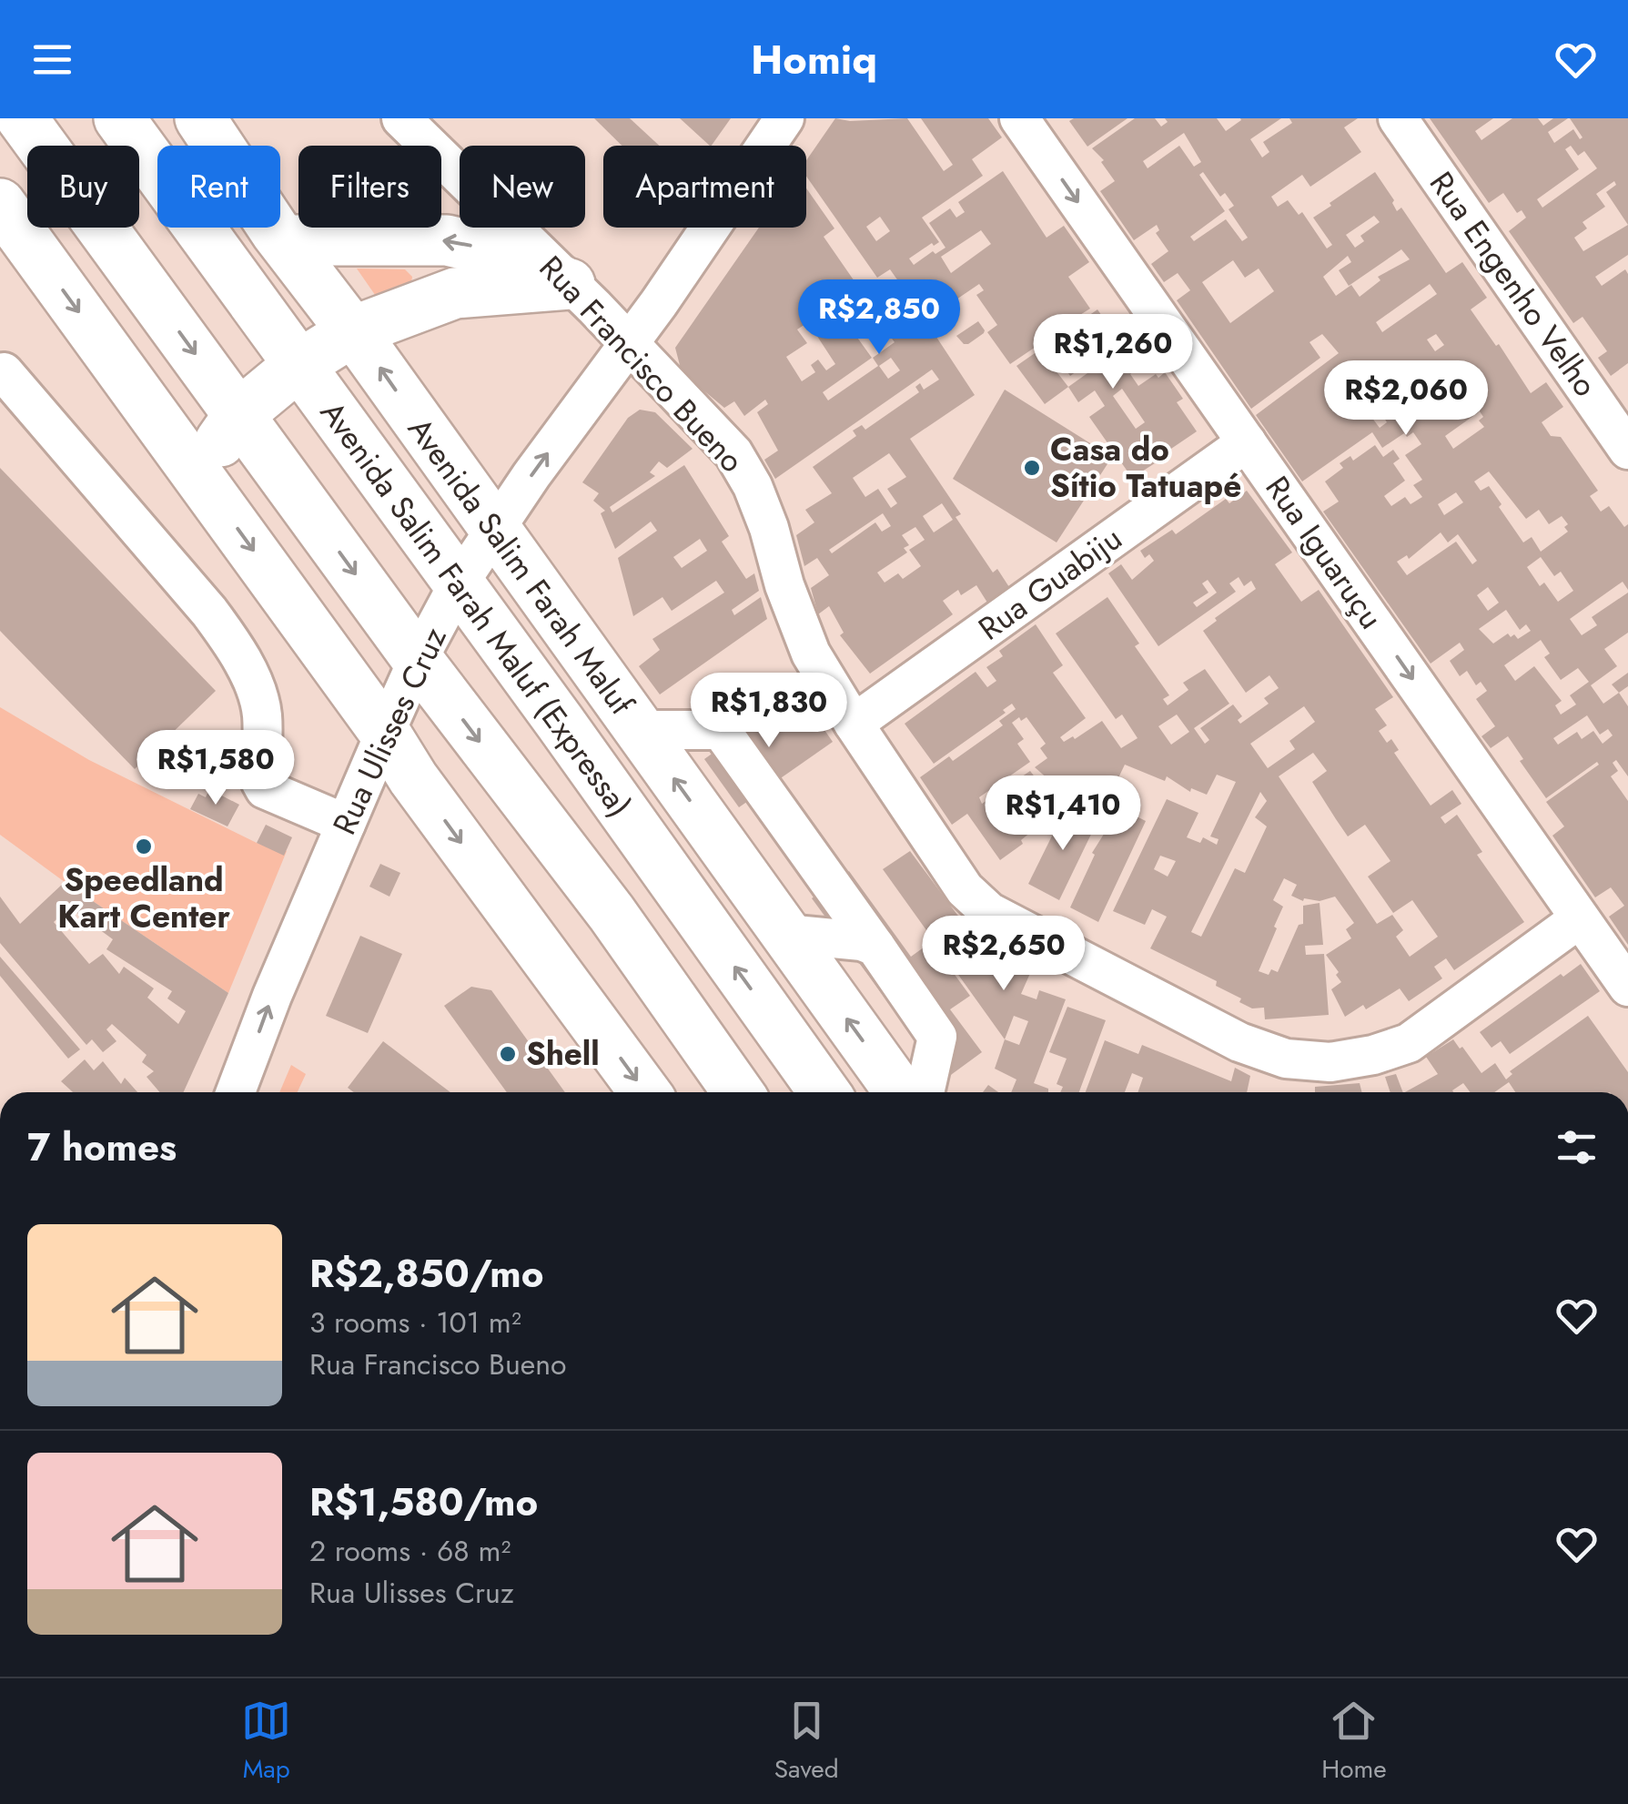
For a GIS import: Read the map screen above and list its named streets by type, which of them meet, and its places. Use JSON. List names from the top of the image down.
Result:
{
  "streets": {
    "highway": ["Avenida Salim Farah Maluf", "Avenida Salim Farah Maluf (Expressa)"],
    "street": [
      "Rua Engenho Velho",
      "Rua Francisco Bueno",
      "Rua Iguaruçu",
      "Rua Guabiju",
      "Rua Ulisses Cruz"
    ]
  },
  "crossings": [
    ["Rua Francisco Bueno", "Rua Iguaruçu"],
    ["Rua Francisco Bueno", "Rua Guabiju"],
    ["Rua Francisco Bueno", "Rua Ulisses Cruz"],
    ["Rua Iguaruçu", "Rua Guabiju"],
    ["Avenida Salim Farah Maluf", "Rua Ulisses Cruz"],
    ["Avenida Salim Farah Maluf (Expressa)", "Rua Ulisses Cruz"]
  ],
  "one_way": ["Rua Iguaruçu", "Rua Ulisses Cruz"],
  "places": ["Casa do Sítio Tatuapé", "Speedland Kart Center", "Shell"],
  "page": {
    "header": "Homiq",
    "chip": [
      "Buy",
      "Rent",
      "Filters",
      "New",
      "Apartment"
    ],
    "price": [
      "R$2,850",
      "R$1,260",
      "R$2,060",
      "R$1,830",
      "R$1,580",
      "R$1,410",
      "R$2,650"
    ],
    "heading": "7 homes",
    "list": [
      {
        "name": "R$2,850/mo",
        "note": "3 rooms · 101 m² · Rua Francisco Bueno"
      },
      {
        "name": "R$1,580/mo",
        "note": "2 rooms · 68 m² · Rua Ulisses Cruz"
      }
    ],
    "tabs": ["Map", "Saved", "Home"]
  }
}
